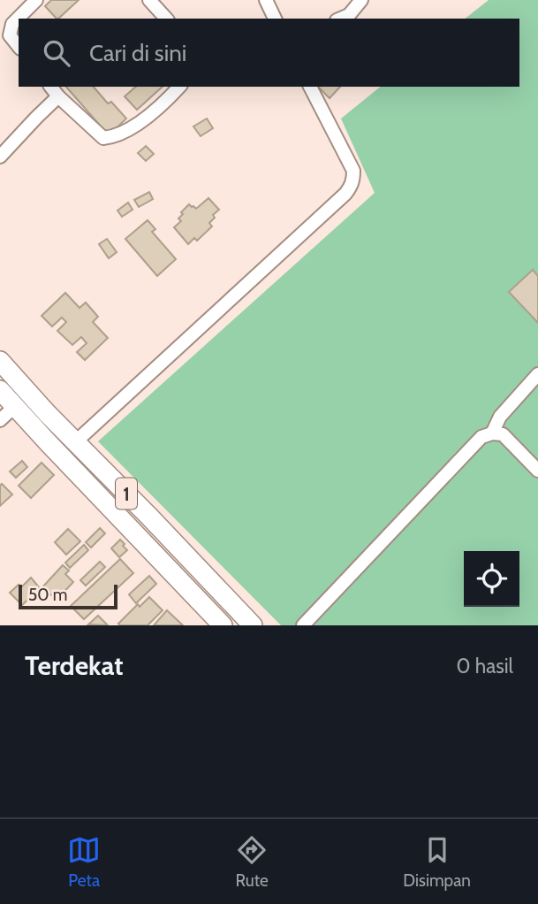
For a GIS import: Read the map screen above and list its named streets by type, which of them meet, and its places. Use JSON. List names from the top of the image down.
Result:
{
  "streets": {
    "highway": ["1"]
  },
  "scale_bar": "50 m",
  "page": {
    "search": "Cari di sini",
    "scale": "50 m",
    "heading": ["Terdekat", "0 hasil"],
    "nav": ["Peta", "Rute", "Disimpan"]
  }
}
